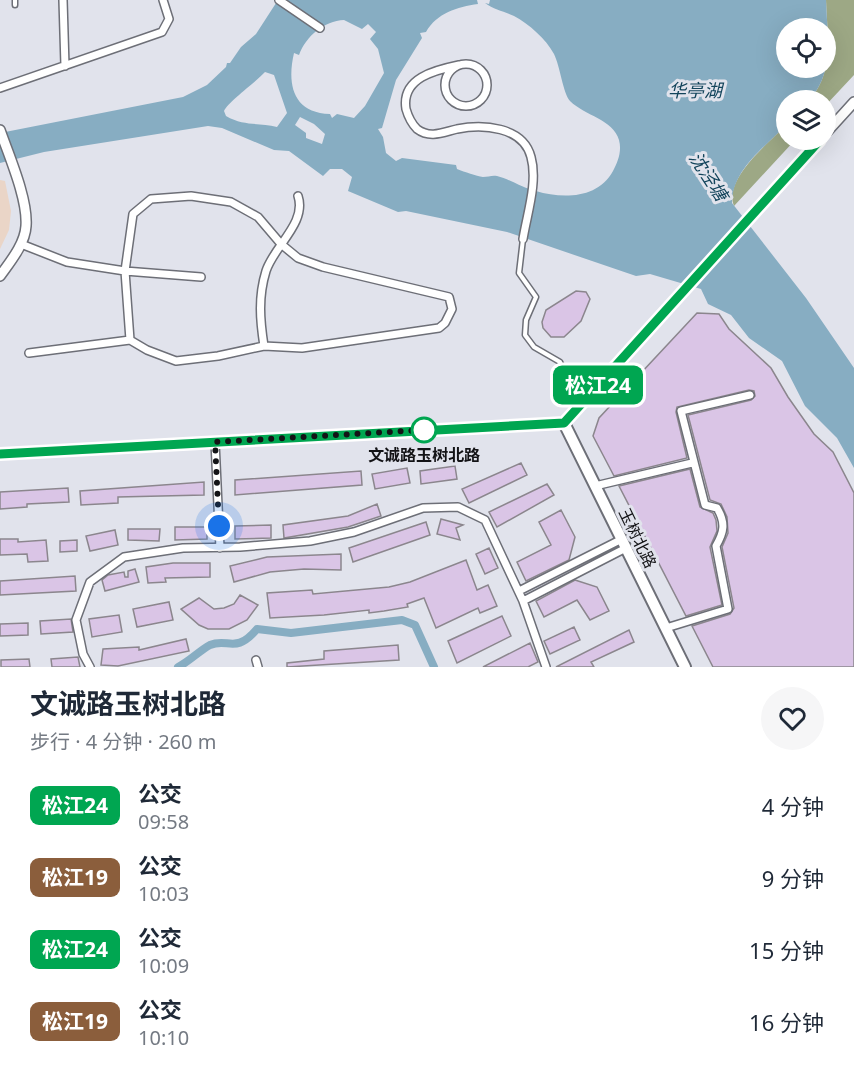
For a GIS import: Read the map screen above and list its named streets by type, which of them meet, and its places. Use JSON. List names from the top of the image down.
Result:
{
  "streets": {
    "main road": ["玉树北路"]
  },
  "water": ["华亭湖", "沈泾塘"],
  "places": ["文诚路玉树北路"],
  "lines": ["bus line 松江24"],
  "page": {
    "on_map": "松江24",
    "heading": ["文诚路玉树北路", "步行 · 4 分钟 · 260 m"],
    "list": [
      {
        "mark": "松江24",
        "name": "公交",
        "note": "09:58",
        "value": "4 分钟"
      },
      {
        "mark": "松江19",
        "name": "公交",
        "note": "10:03",
        "value": "9 分钟"
      },
      {
        "mark": "松江24",
        "name": "公交",
        "note": "10:09",
        "value": "15 分钟"
      },
      {
        "mark": "松江19",
        "name": "公交",
        "note": "10:10",
        "value": "16 分钟"
      }
    ]
  }
}
